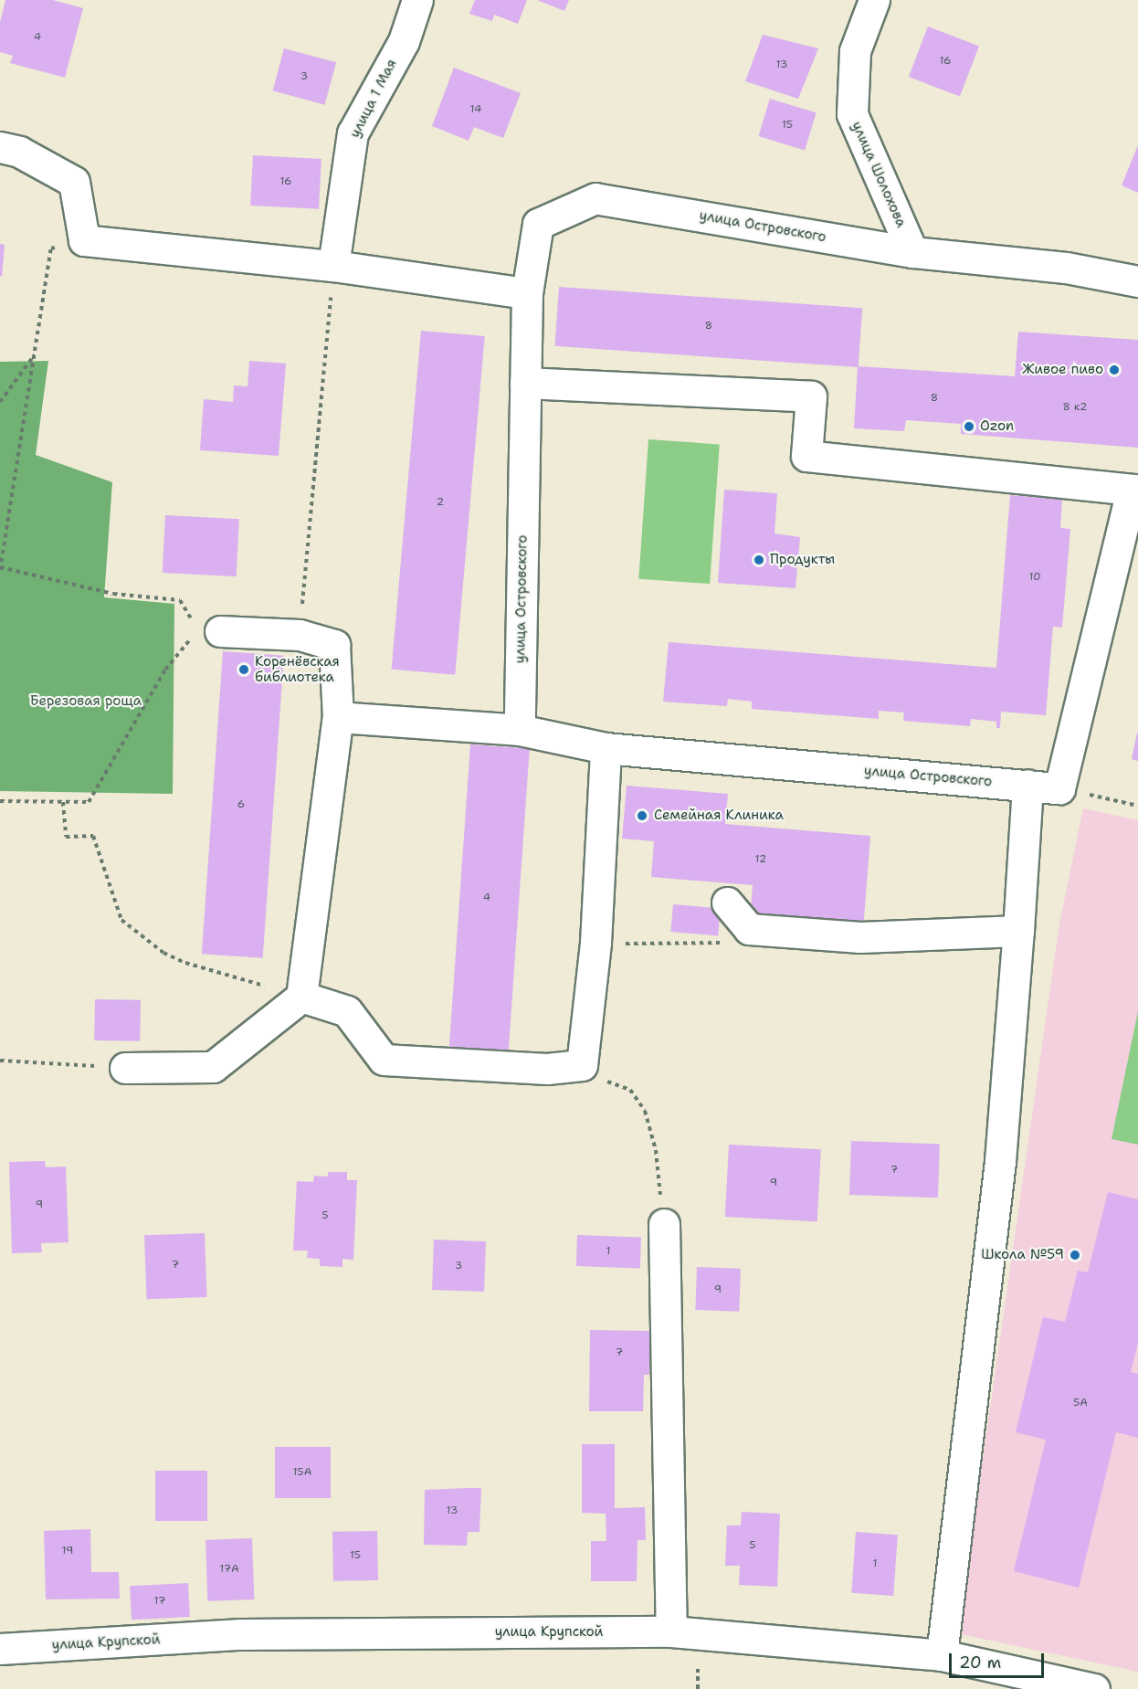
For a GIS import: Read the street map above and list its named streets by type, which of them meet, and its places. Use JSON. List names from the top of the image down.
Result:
{
  "streets": {
    "street": [
      "улица 1 Мая",
      "улица Шолохова",
      "улица Островского",
      "улица Крупской"
    ]
  },
  "crossings": [
    ["улица Шолохова", "улица Островского"]
  ],
  "parks": ["Березовая роща"],
  "places": [
    "Живое пиво",
    "Ozon",
    "Продукты",
    "Коренёвская библиотека",
    "Семейная Клиника",
    "Школа №59"
  ],
  "house_numbers": [
    "4",
    "16",
    "13",
    "3",
    "14",
    "15",
    "16",
    "8",
    "8",
    "8 к2",
    "2",
    "10",
    "6",
    "12",
    "4",
    "7",
    "9",
    "9",
    "5",
    "1",
    "7",
    "3",
    "9",
    "7",
    "5А",
    "15А",
    "13",
    "5",
    "19",
    "15",
    "1",
    "17А",
    "17"
  ],
  "scale_bar": "20 m"
}
